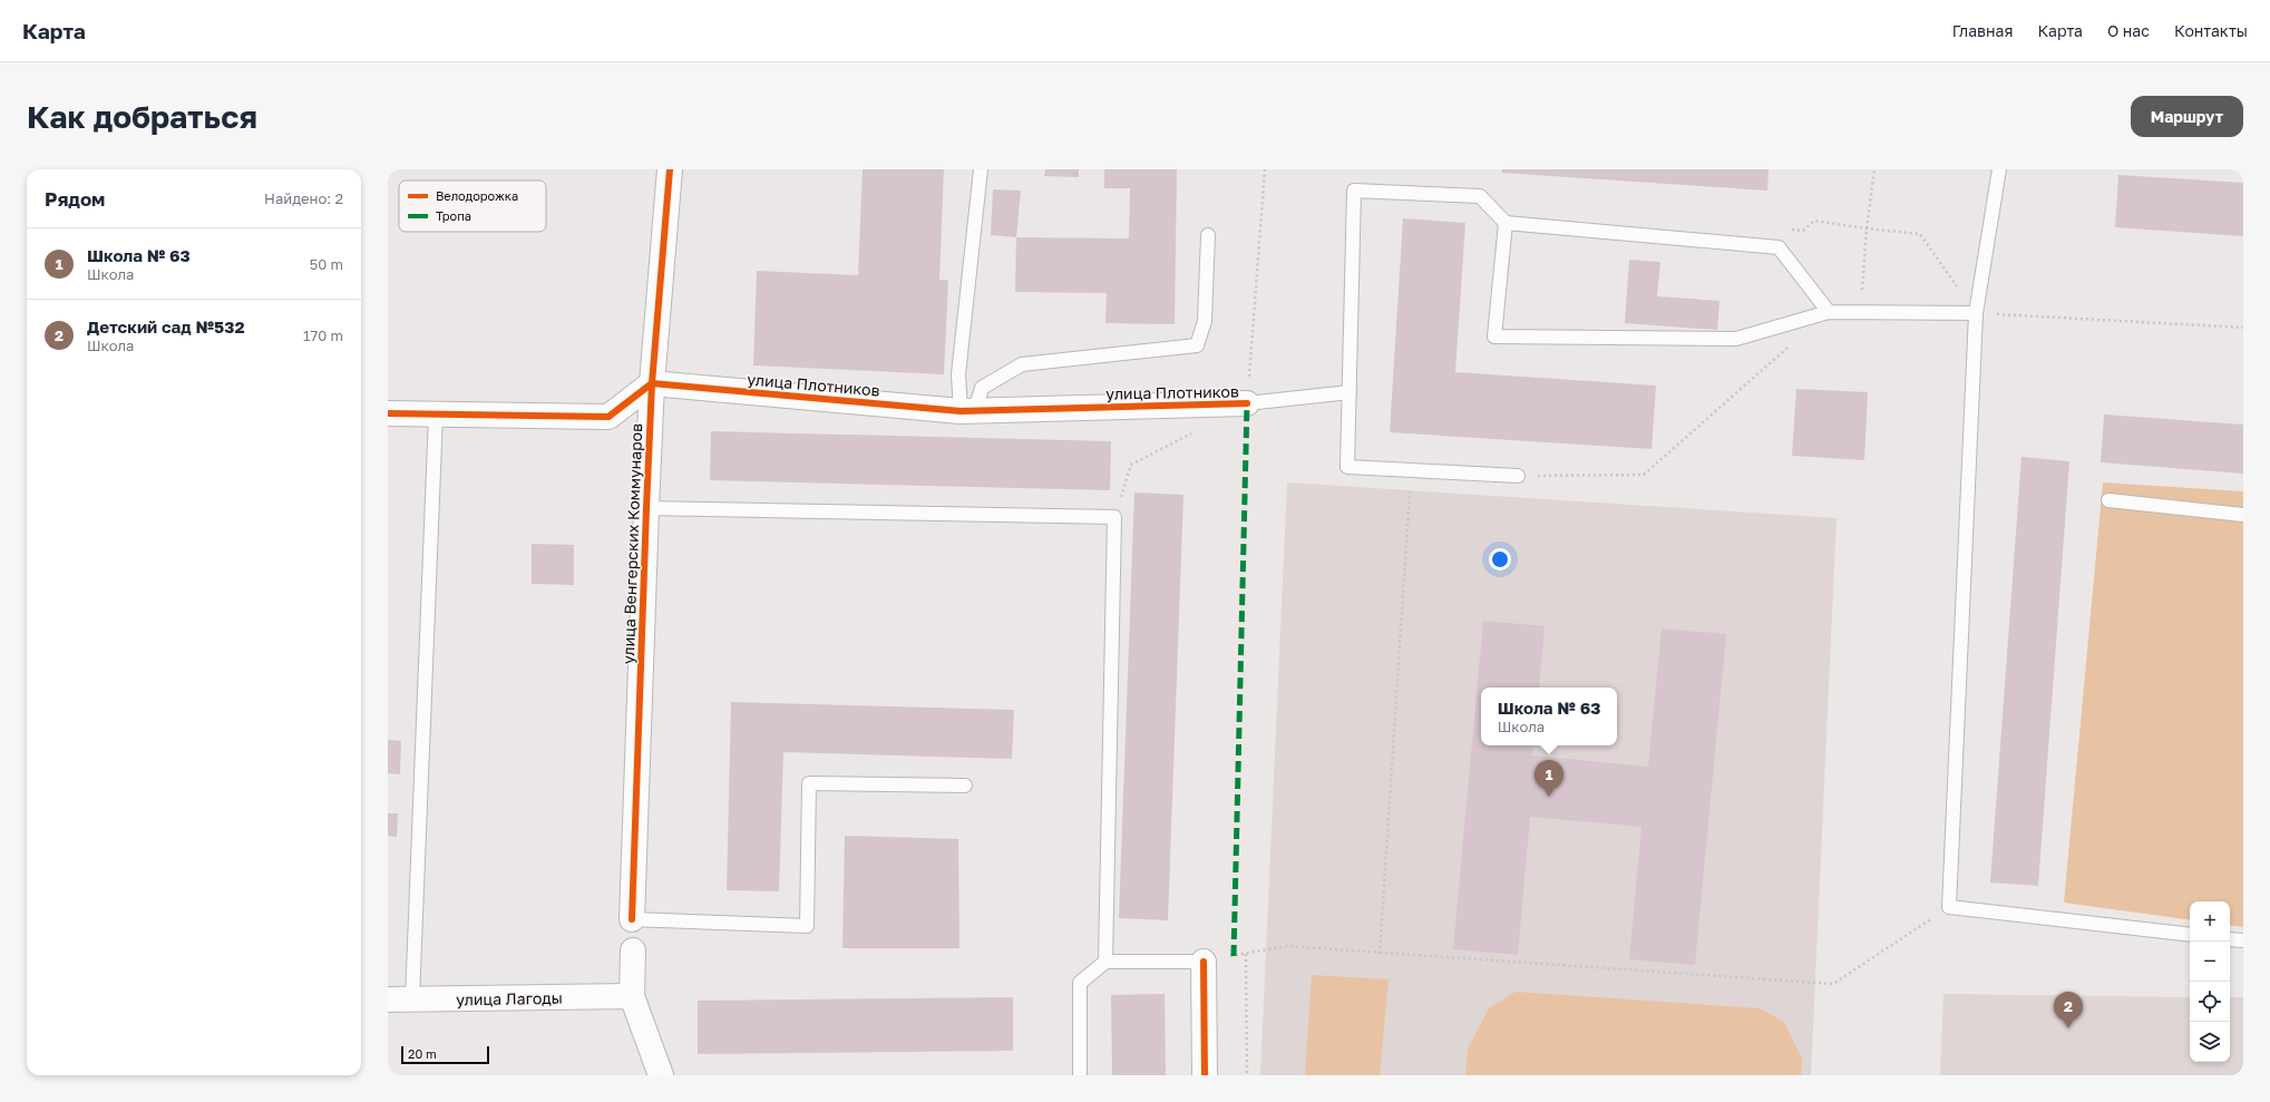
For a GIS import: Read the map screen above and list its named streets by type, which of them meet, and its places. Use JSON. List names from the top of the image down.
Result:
{
  "streets": {
    "street": ["улица Плотников", "улица Венгерских Коммунаров", "улица Лагоды"]
  },
  "crossings": [
    ["улица Плотников", "улица Венгерских Коммунаров"]
  ],
  "legend": ["Велодорожка", "Тропа"],
  "scale_bar": "20 m",
  "page": {
    "header": "Карта",
    "nav": [
      "Главная",
      "Карта",
      "О нас",
      "Контакты"
    ],
    "buttons": "Маршрут",
    "title": "Как добраться",
    "heading": ["Рядом", "Найдено: 2"],
    "list": [
      {
        "mark": "1",
        "name": "Школа № 63",
        "note": "Школа",
        "value": "50 m"
      },
      {
        "mark": "2",
        "name": "Детский сад №532",
        "note": "Школа",
        "value": "170 m"
      }
    ],
    "popup": ["Школа № 63", "Школа"],
    "pins": ["1", "2"],
    "map_buttons": ["+", "−"],
    "scale": "20 m"
  }
}
